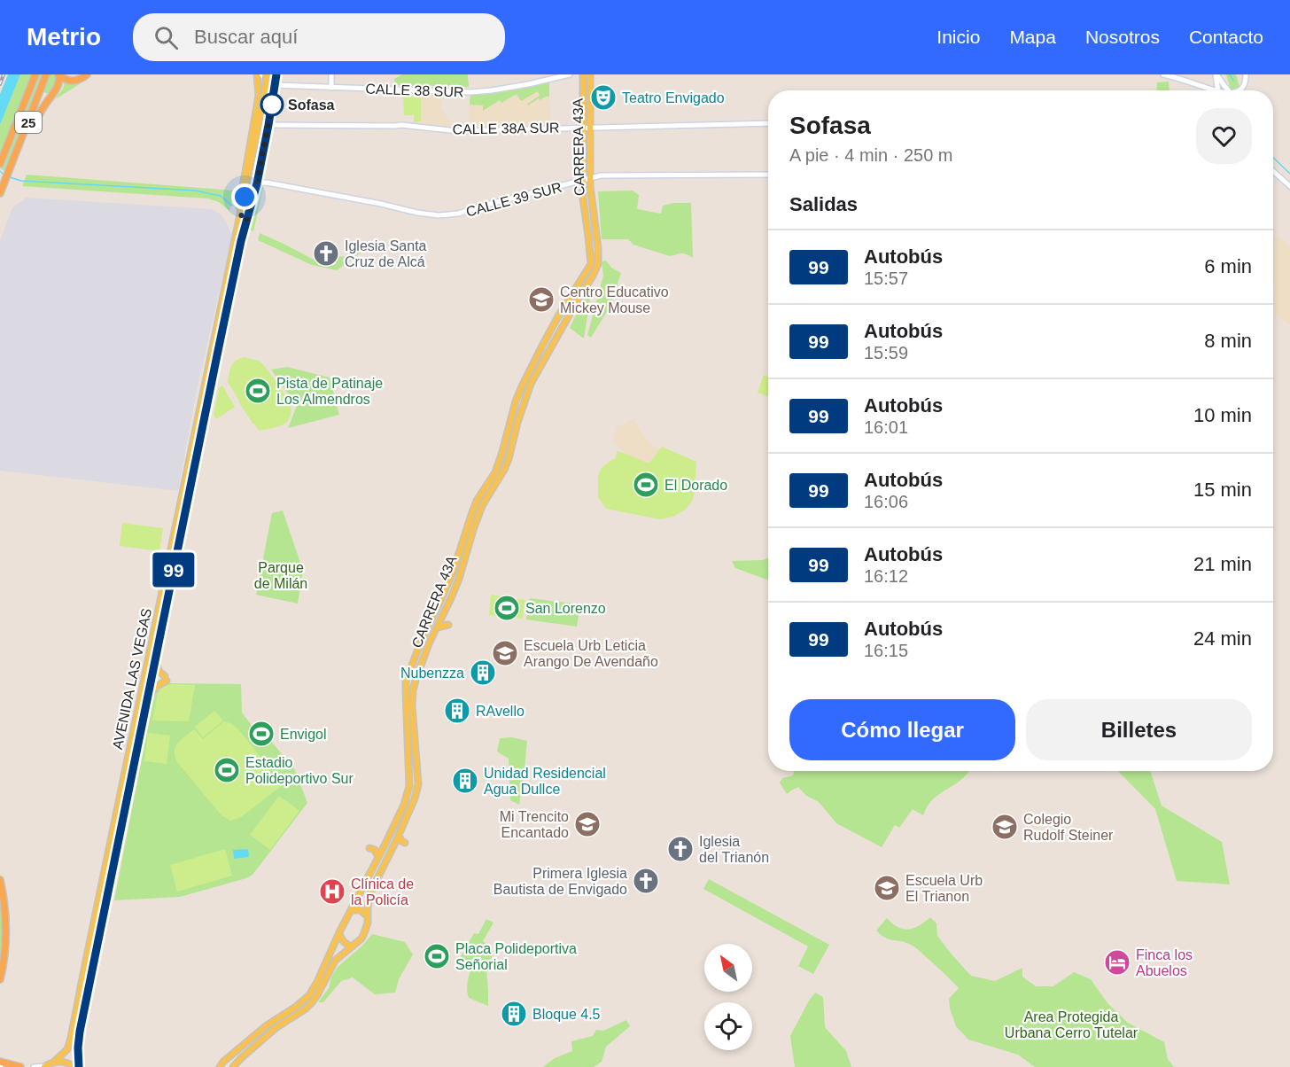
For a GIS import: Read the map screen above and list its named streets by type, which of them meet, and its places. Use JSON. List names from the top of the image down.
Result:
{
  "streets": {
    "highway": ["25"],
    "main road": ["CARRERA 43A", "AVENIDA LAS VEGAS"],
    "street": ["CALLE 38 SUR", "CALLE 38A SUR", "CALLE 39 SUR"]
  },
  "crossings": [
    ["CALLE 38 SUR", "AVENIDA LAS VEGAS"],
    ["CALLE 38A SUR", "CARRERA 43A"],
    ["CALLE 38A SUR", "AVENIDA LAS VEGAS"],
    ["CARRERA 43A", "CALLE 39 SUR"],
    ["CALLE 39 SUR", "AVENIDA LAS VEGAS"]
  ],
  "parks": ["Parque de Milán", "Area Protegida Urbana Cerro Tutelar"],
  "places": {
    "theatre": ["Teatro Envigado"],
    "other": ["Sofasa"],
    "church": ["Iglesia Santa Cruz de Alcá", "Iglesia del Trianón", "Primera Iglesia Bautista de Envigado"],
    "school or university": [
      "Centro Educativo Mickey Mouse",
      "Escuela Urb Leticia Arango De Avendaño",
      "Mi Trencito Encantado",
      "Colegio Rudolf Steiner",
      "Escuela Urb El Trianon"
    ],
    "sports": [
      "Pista de Patinaje Los Almendros",
      "El Dorado",
      "San Lorenzo",
      "Envigol",
      "Estadio Polideportivo Sur",
      "Placa Polideportiva Señorial"
    ],
    "building": [
      "Nubenzza",
      "RAvello",
      "Unidad Residencial Agua Dullce",
      "Bloque 4.5"
    ],
    "hospital": ["Clínica de la Policía"],
    "hotel": ["Finca los Abuelos"]
  },
  "lines": ["bus line 99"],
  "north": "top left",
  "page": {
    "header": "Metrio",
    "search": "Buscar aquí",
    "nav": [
      "Inicio",
      "Mapa",
      "Nosotros",
      "Contacto"
    ],
    "on_map": "99",
    "heading": [
      ["Sofasa", "A pie · 4 min · 250 m"],
      "Salidas"
    ],
    "list": [
      {
        "mark": "99",
        "name": "Autobús",
        "note": "15:57",
        "value": "6 min"
      },
      {
        "mark": "99",
        "name": "Autobús",
        "note": "15:59",
        "value": "8 min"
      },
      {
        "mark": "99",
        "name": "Autobús",
        "note": "16:01",
        "value": "10 min"
      },
      {
        "mark": "99",
        "name": "Autobús",
        "note": "16:06",
        "value": "15 min"
      },
      {
        "mark": "99",
        "name": "Autobús",
        "note": "16:12",
        "value": "21 min"
      },
      {
        "mark": "99",
        "name": "Autobús",
        "note": "16:15",
        "value": "24 min"
      }
    ],
    "buttons": ["Cómo llegar", "Billetes"]
  }
}
